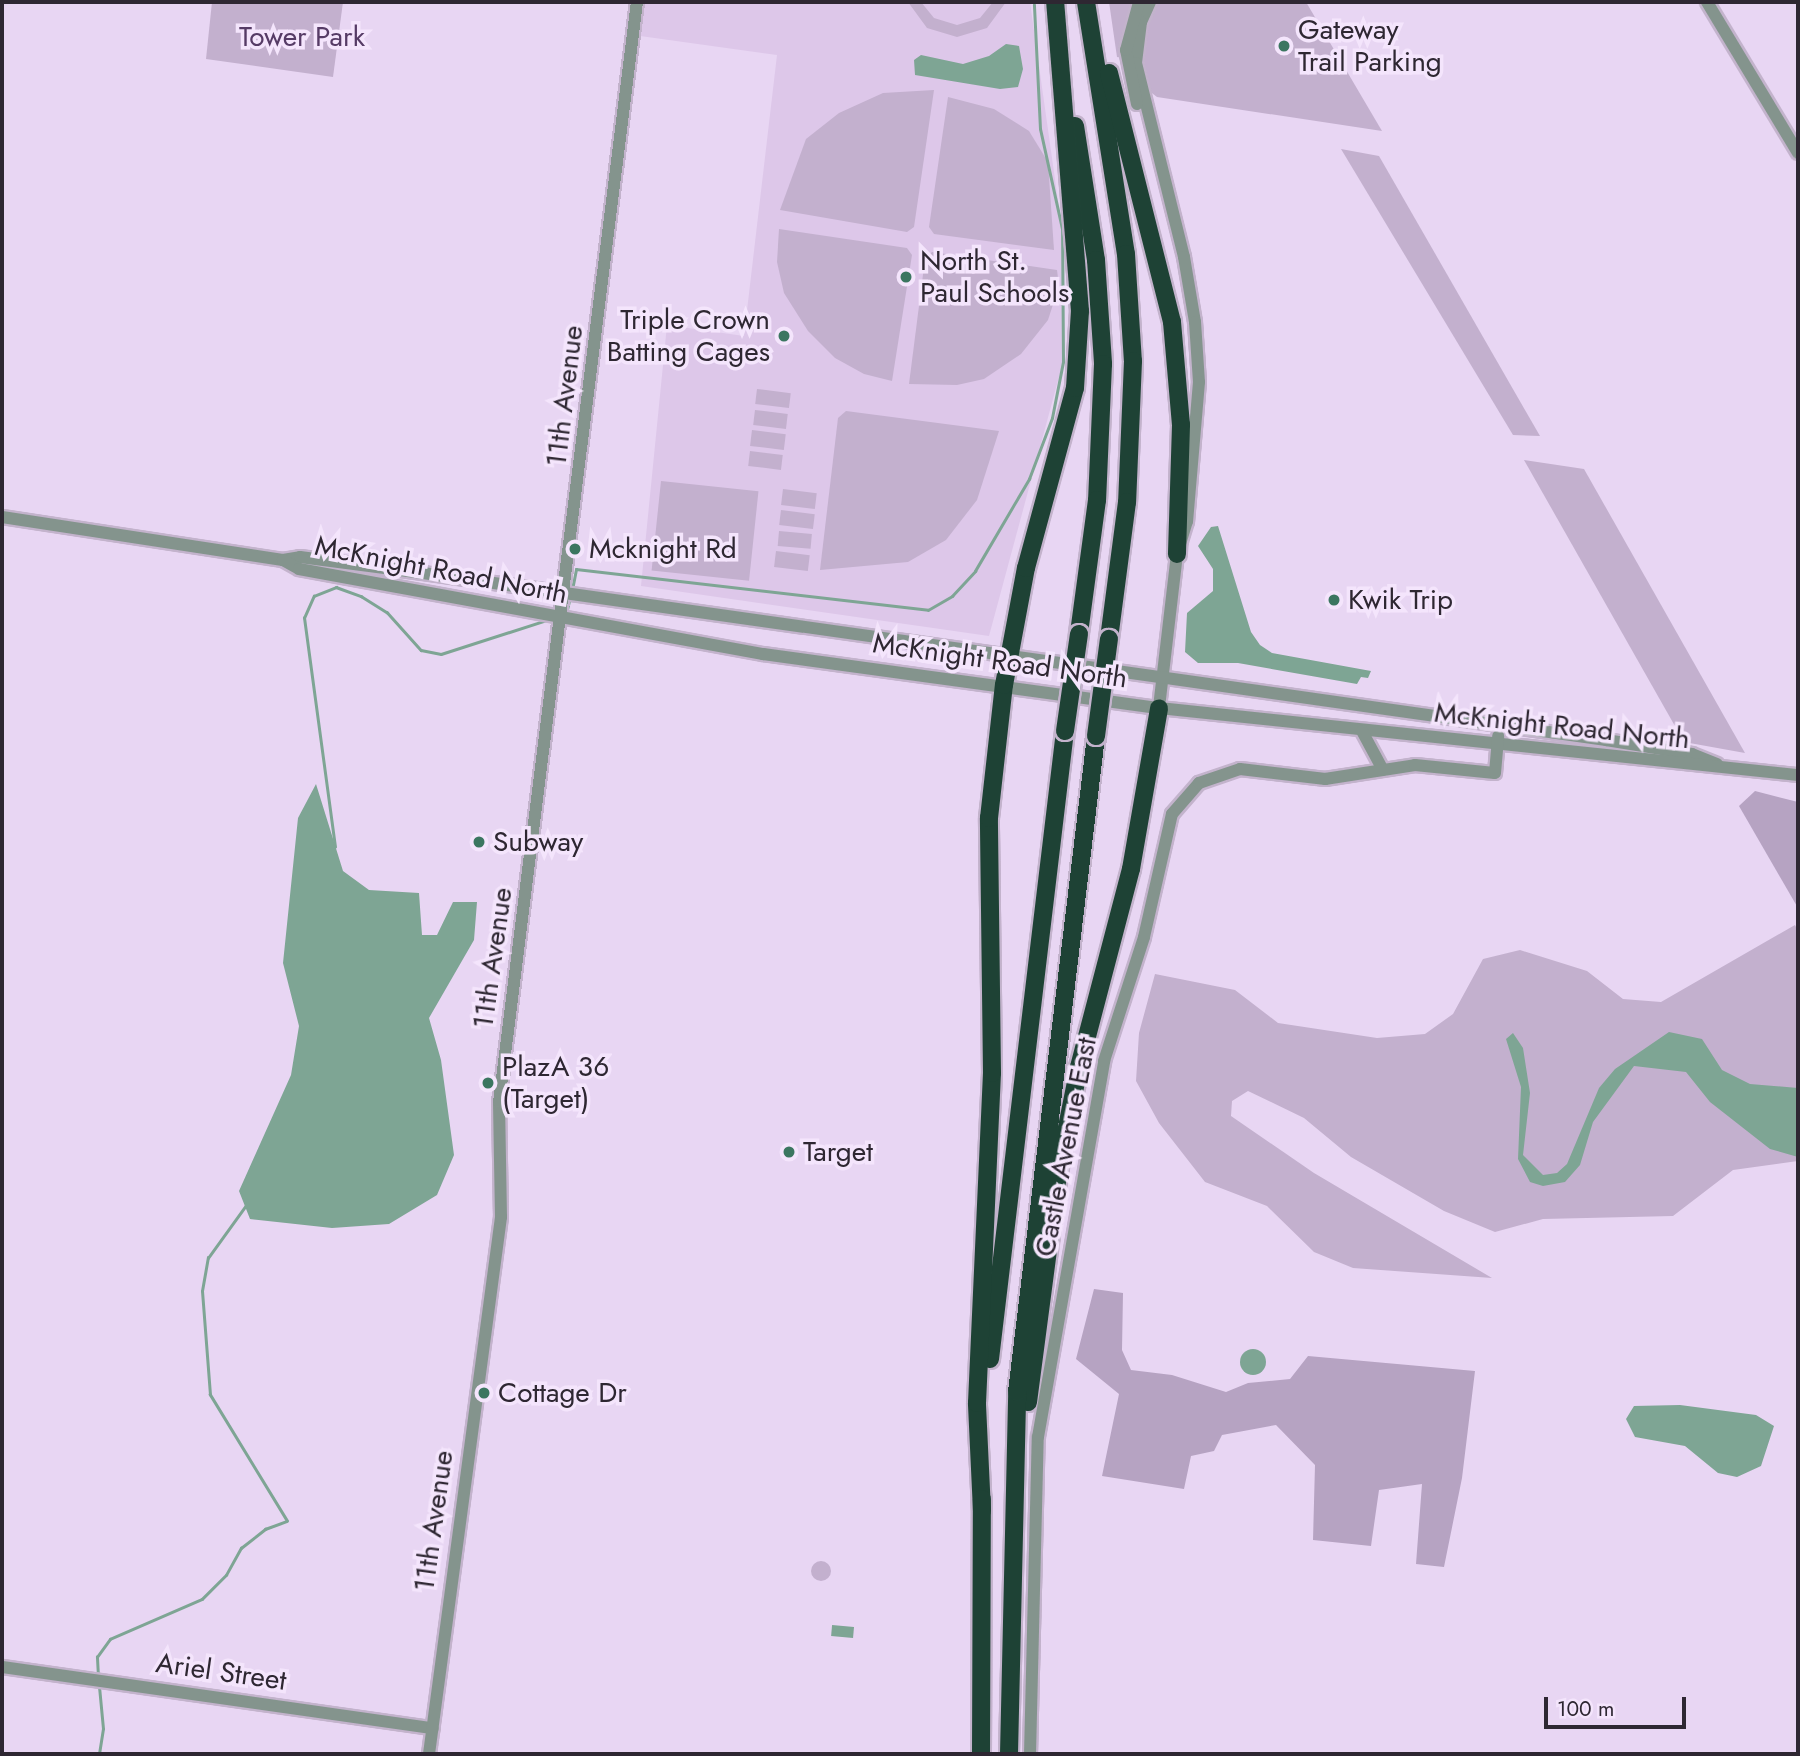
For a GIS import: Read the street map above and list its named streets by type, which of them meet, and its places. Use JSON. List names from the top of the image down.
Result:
{
  "streets": {
    "street": [
      "11th Avenue",
      "McKnight Road North",
      "Castle Avenue East",
      "Ariel Street"
    ]
  },
  "crossings": [
    ["11th Avenue", "McKnight Road North"],
    ["11th Avenue", "Ariel Street"],
    ["McKnight Road North", "Castle Avenue East"]
  ],
  "parks": ["Tower Park"],
  "places": [
    "Gateway Trail Parking",
    "North St. Paul Schools",
    "Triple Crown Batting Cages",
    "Mcknight Rd",
    "Kwik Trip",
    "Subway",
    "PlazA 36 (Target)",
    "Target",
    "Cottage Dr"
  ],
  "scale_bar": "100 m"
}
